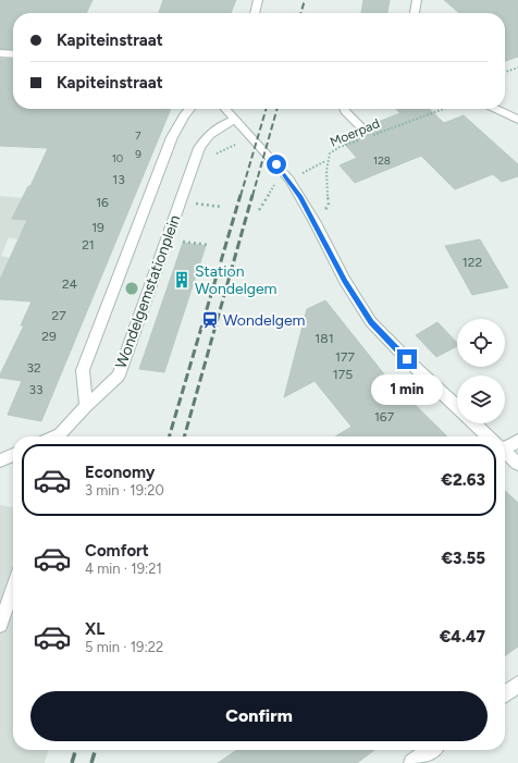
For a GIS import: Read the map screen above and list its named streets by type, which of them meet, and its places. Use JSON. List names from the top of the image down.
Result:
{
  "streets": {
    "street": ["Wondelgemstationplein"],
    "path": ["Moerpad"]
  },
  "places": {
    "building": ["Station Wondelgem"],
    "station": ["Wondelgem"]
  },
  "house_numbers": [
    "7",
    "9",
    "10",
    "128",
    "13",
    "16",
    "19",
    "21",
    "122",
    "24",
    "27",
    "29",
    "181",
    "177",
    "32",
    "175",
    "33",
    "167"
  ],
  "page": {
    "banner": ["Kapiteinstraat", "Kapiteinstraat"],
    "bubble": "1 min",
    "list": [
      {
        "name": "Economy",
        "note": "3 min · 19:20",
        "value": "€2.63"
      },
      {
        "name": "Comfort",
        "note": "4 min · 19:21",
        "value": "€3.55"
      },
      {
        "name": "XL",
        "note": "5 min · 19:22",
        "value": "€4.47"
      }
    ],
    "buttons": "Confirm"
  }
}
